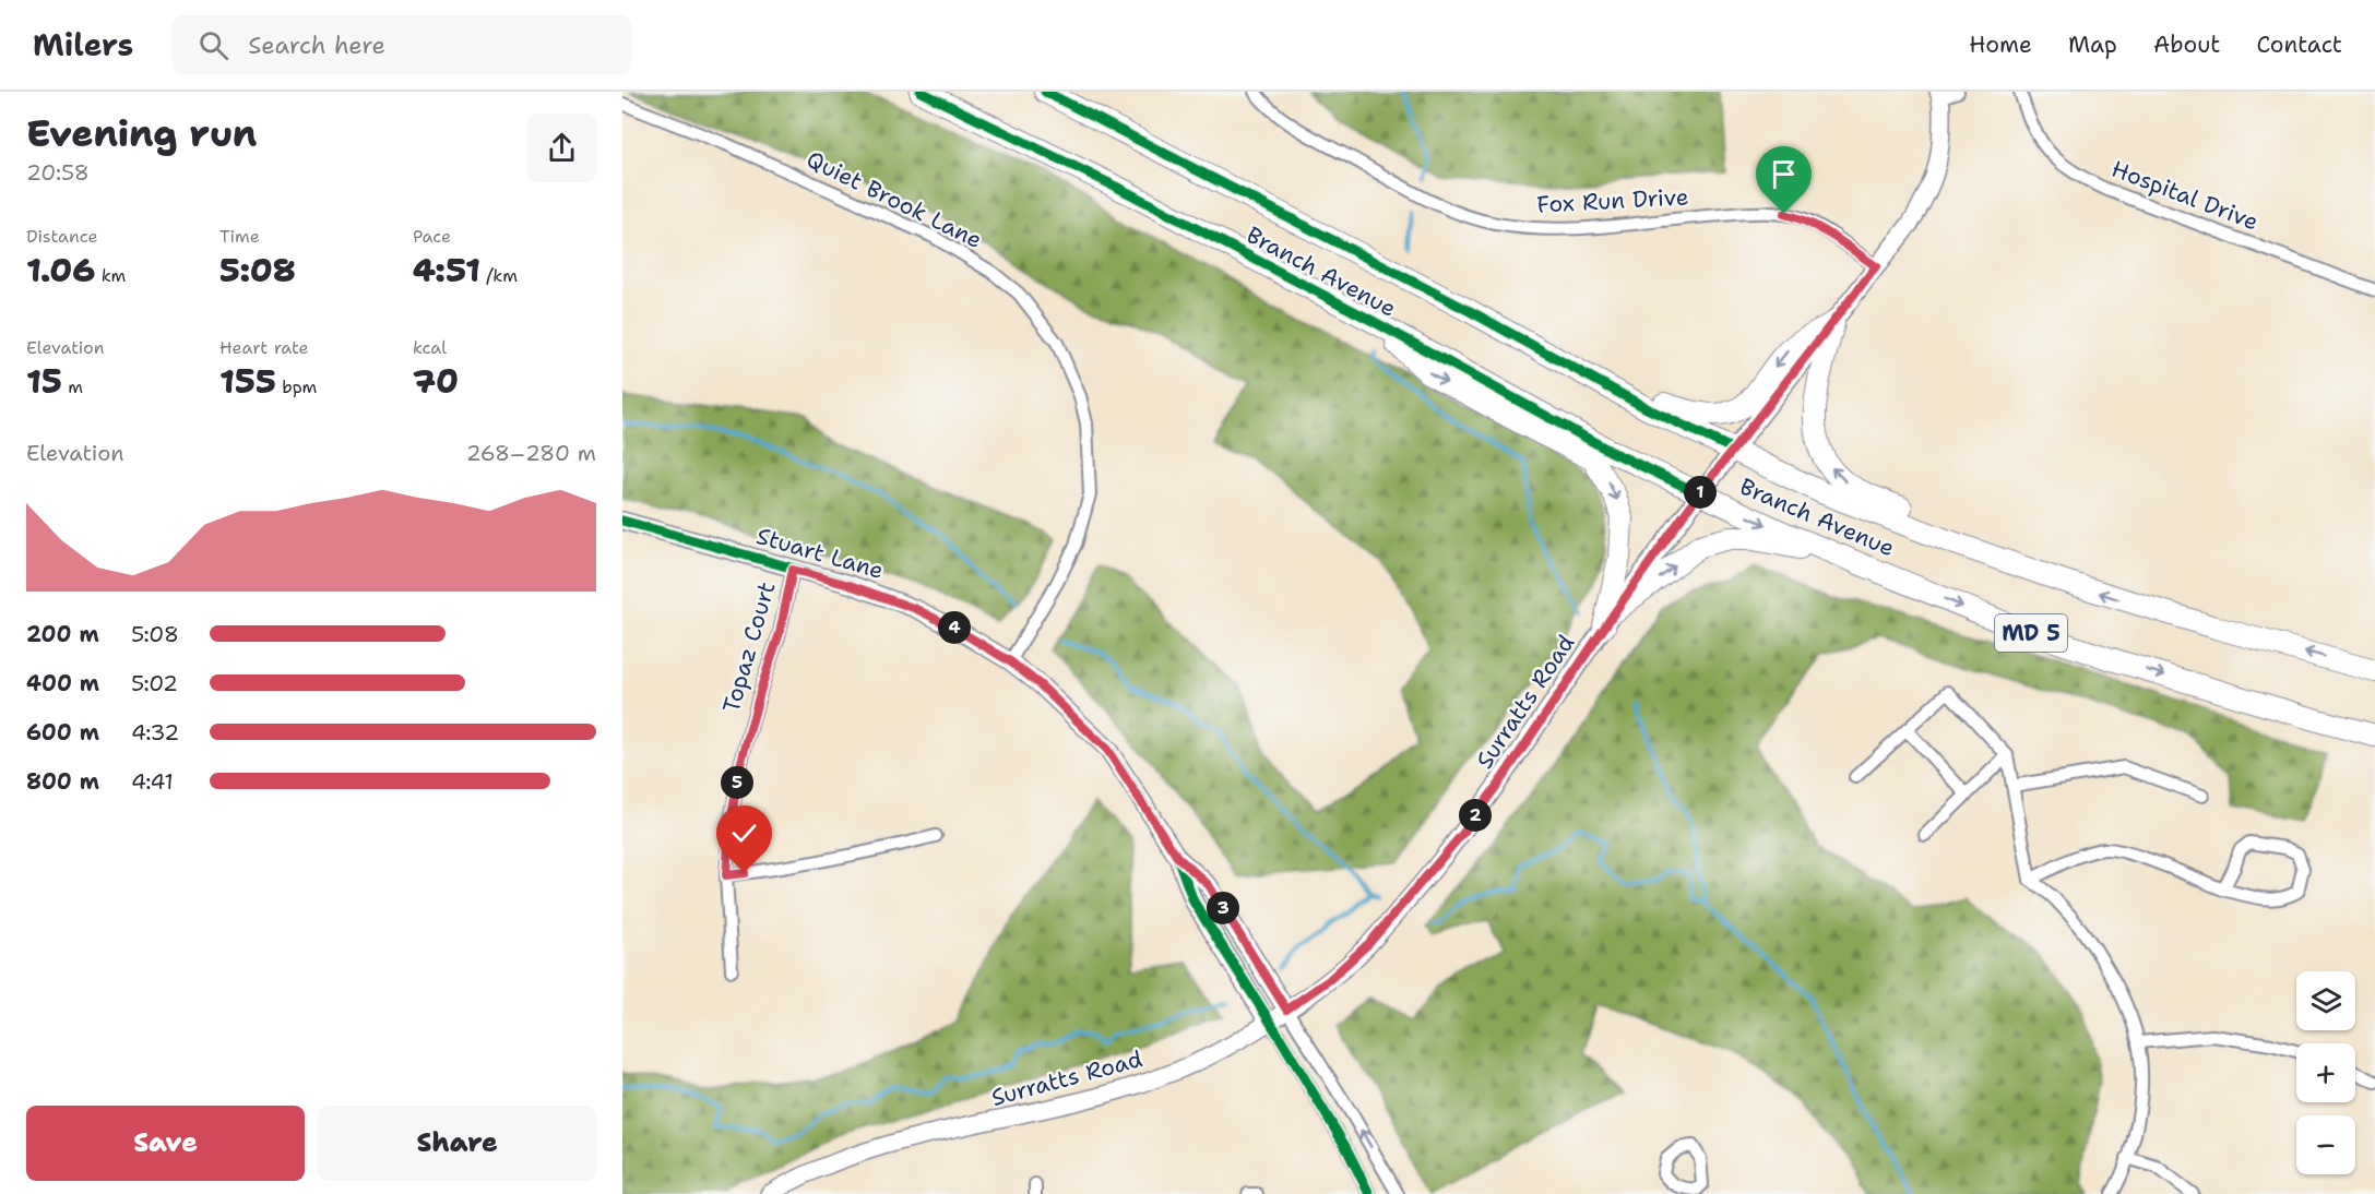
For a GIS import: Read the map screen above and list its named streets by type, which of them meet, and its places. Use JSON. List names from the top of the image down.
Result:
{
  "streets": {
    "highway": ["Branch Avenue", "MD 5"],
    "street": [
      "Hospital Drive",
      "Quiet Brook Lane",
      "Fox Run Drive",
      "Stuart Lane",
      "Topaz Court",
      "Surratts Road"
    ]
  },
  "crossings": [
    ["Quiet Brook Lane", "Stuart Lane"],
    ["Fox Run Drive", "Surratts Road"],
    ["Branch Avenue", "Surratts Road"],
    ["Stuart Lane", "Topaz Court"],
    ["Stuart Lane", "Surratts Road"]
  ],
  "page": {
    "header": "Milers",
    "search": "Search here",
    "nav": [
      "Home",
      "Map",
      "About",
      "Contact"
    ],
    "heading": ["Evening run", "20:58"],
    "stats": [
      ["Distance", "1.06 km"],
      ["Time", "5:08"],
      ["Pace", "4:51 /km"],
      ["Elevation", "15 m"],
      ["Heart rate", "155 bpm"],
      ["kcal", "70"]
    ],
    "chart": ["Elevation", "268–280 m"],
    "pins": [
      "1",
      "4",
      "5",
      "2",
      "3"
    ],
    "list": [
      {
        "name": "200 m",
        "note": "5:08"
      },
      {
        "name": "400 m",
        "note": "5:02"
      },
      {
        "name": "600 m",
        "note": "4:32"
      },
      {
        "name": "800 m",
        "note": "4:41"
      }
    ],
    "map_buttons": ["+", "−"],
    "buttons": ["Save", "Share"]
  }
}
